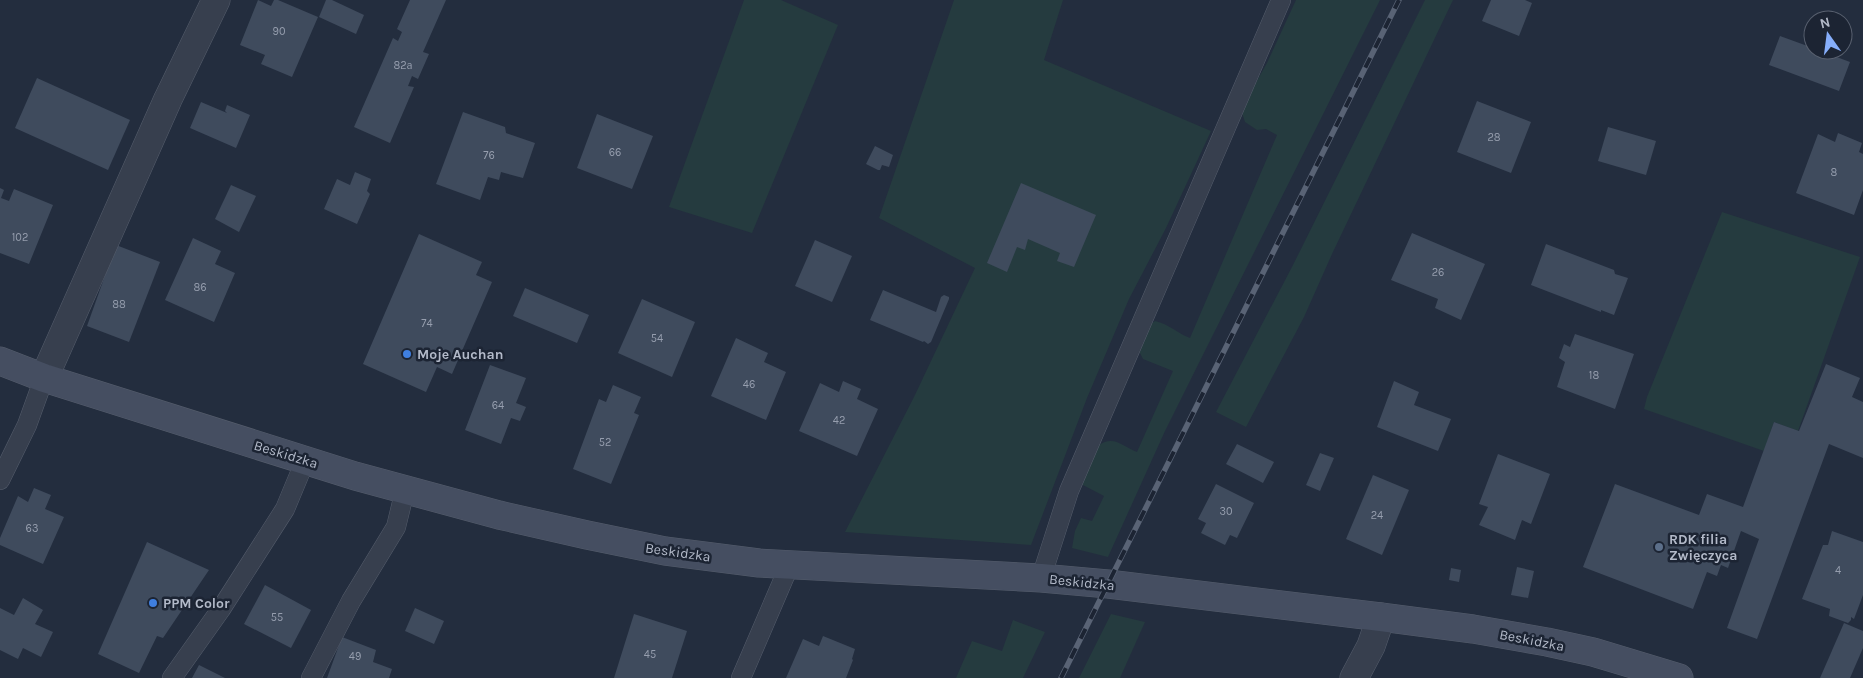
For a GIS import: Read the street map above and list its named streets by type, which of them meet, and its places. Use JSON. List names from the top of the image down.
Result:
{
  "streets": {
    "street": ["Beskidzka"]
  },
  "places": ["Moje Auchan", "RDK filia Zwięczyca", "PPM Color"],
  "house_numbers": [
    "90",
    "82a",
    "28",
    "66",
    "76",
    "8",
    "102",
    "26",
    "86",
    "88",
    "74",
    "54",
    "18",
    "46",
    "64",
    "42",
    "52",
    "30",
    "24",
    "63",
    "4",
    "55",
    "45",
    "49"
  ],
  "north": "top"
}
